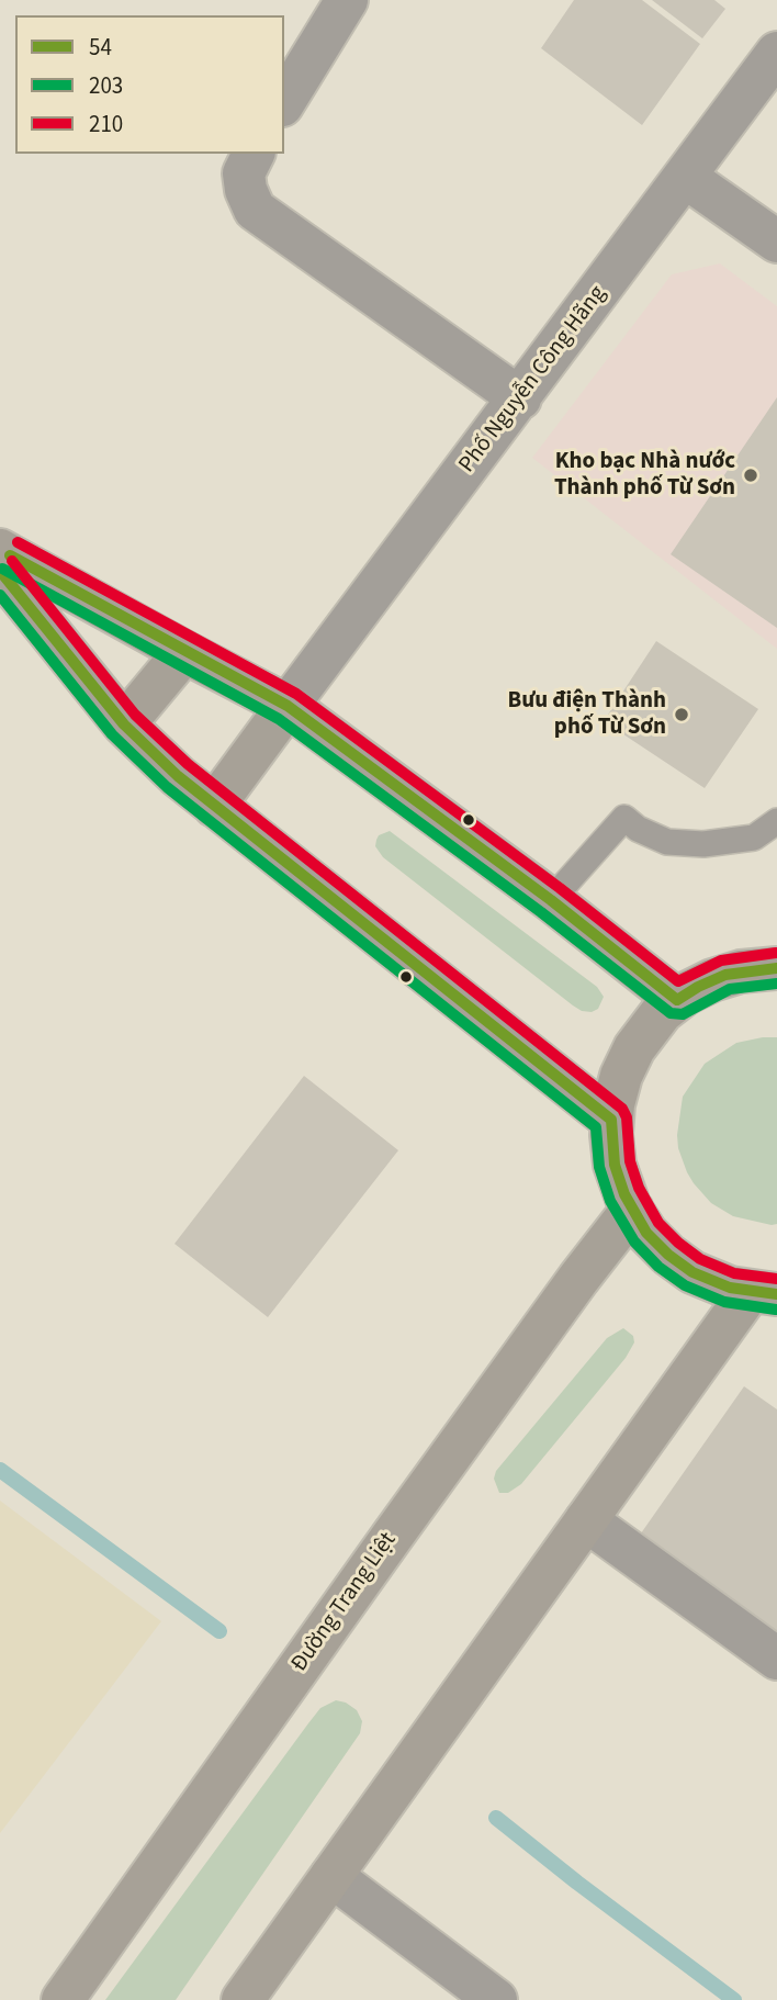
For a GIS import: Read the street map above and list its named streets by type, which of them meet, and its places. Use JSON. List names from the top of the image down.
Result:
{
  "streets": {
    "main road": ["Đường Trang Liệt"],
    "street": ["Phố Nguyễn Công Hãng"]
  },
  "places": ["Kho bạc Nhà nước Thành phố Từ Sơn", "Bưu điện Thành phố Từ Sơn"],
  "lines": ["transit line 210", "transit line 54", "transit line 203"],
  "legend": ["54", "203", "210"]
}
